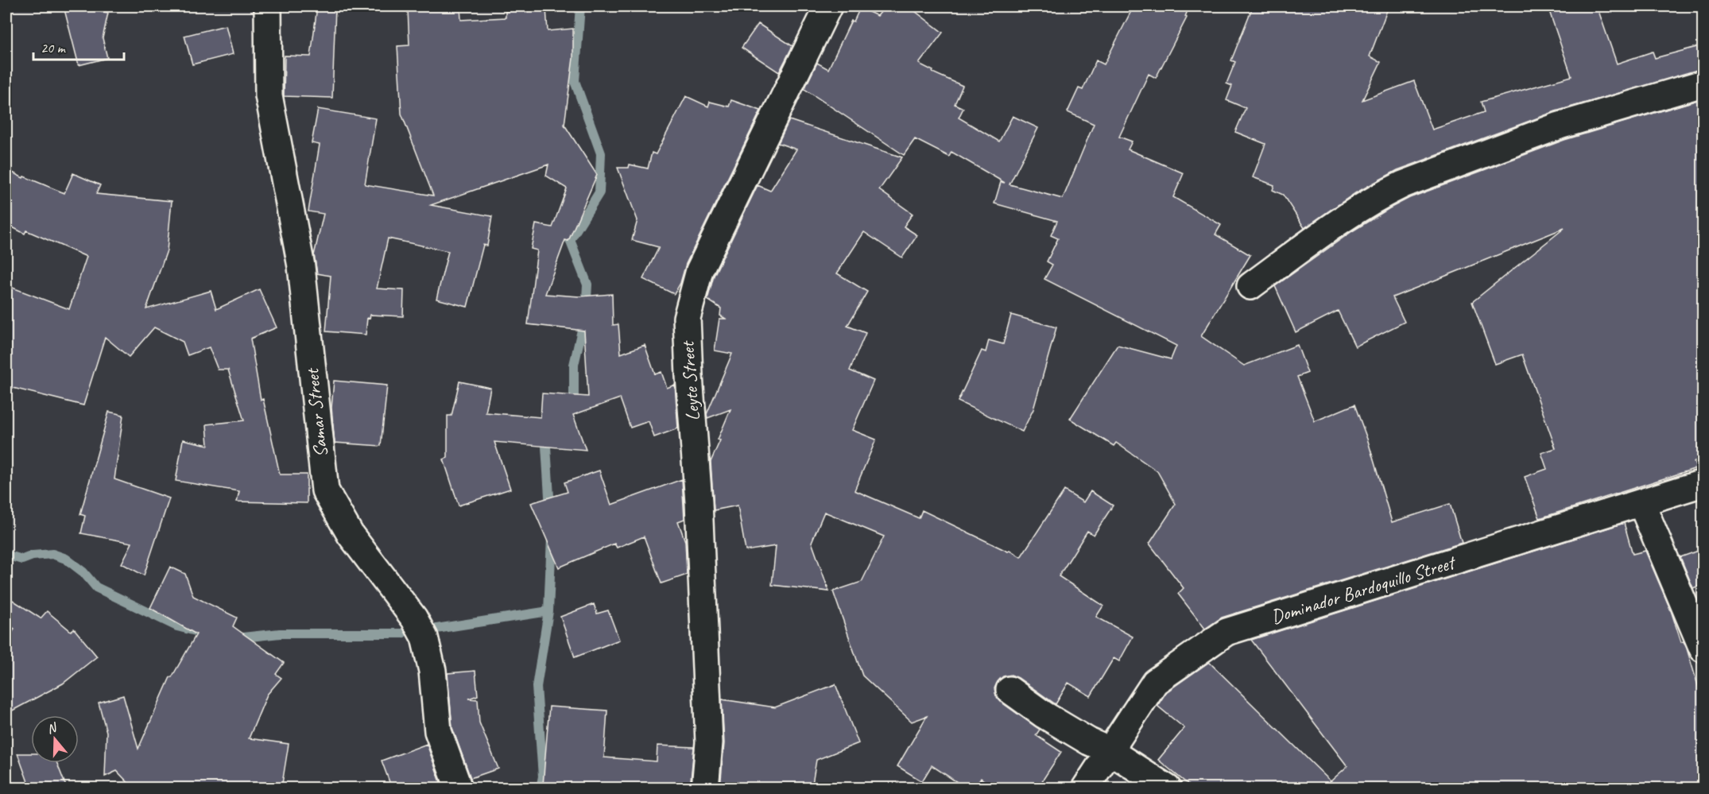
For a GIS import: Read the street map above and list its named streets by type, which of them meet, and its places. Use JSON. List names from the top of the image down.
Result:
{
  "streets": {
    "street": ["Leyte Street", "Samar Street", "Dominador Bardoquillo Street"]
  },
  "scale_bar": "20 m",
  "north": "top"
}
